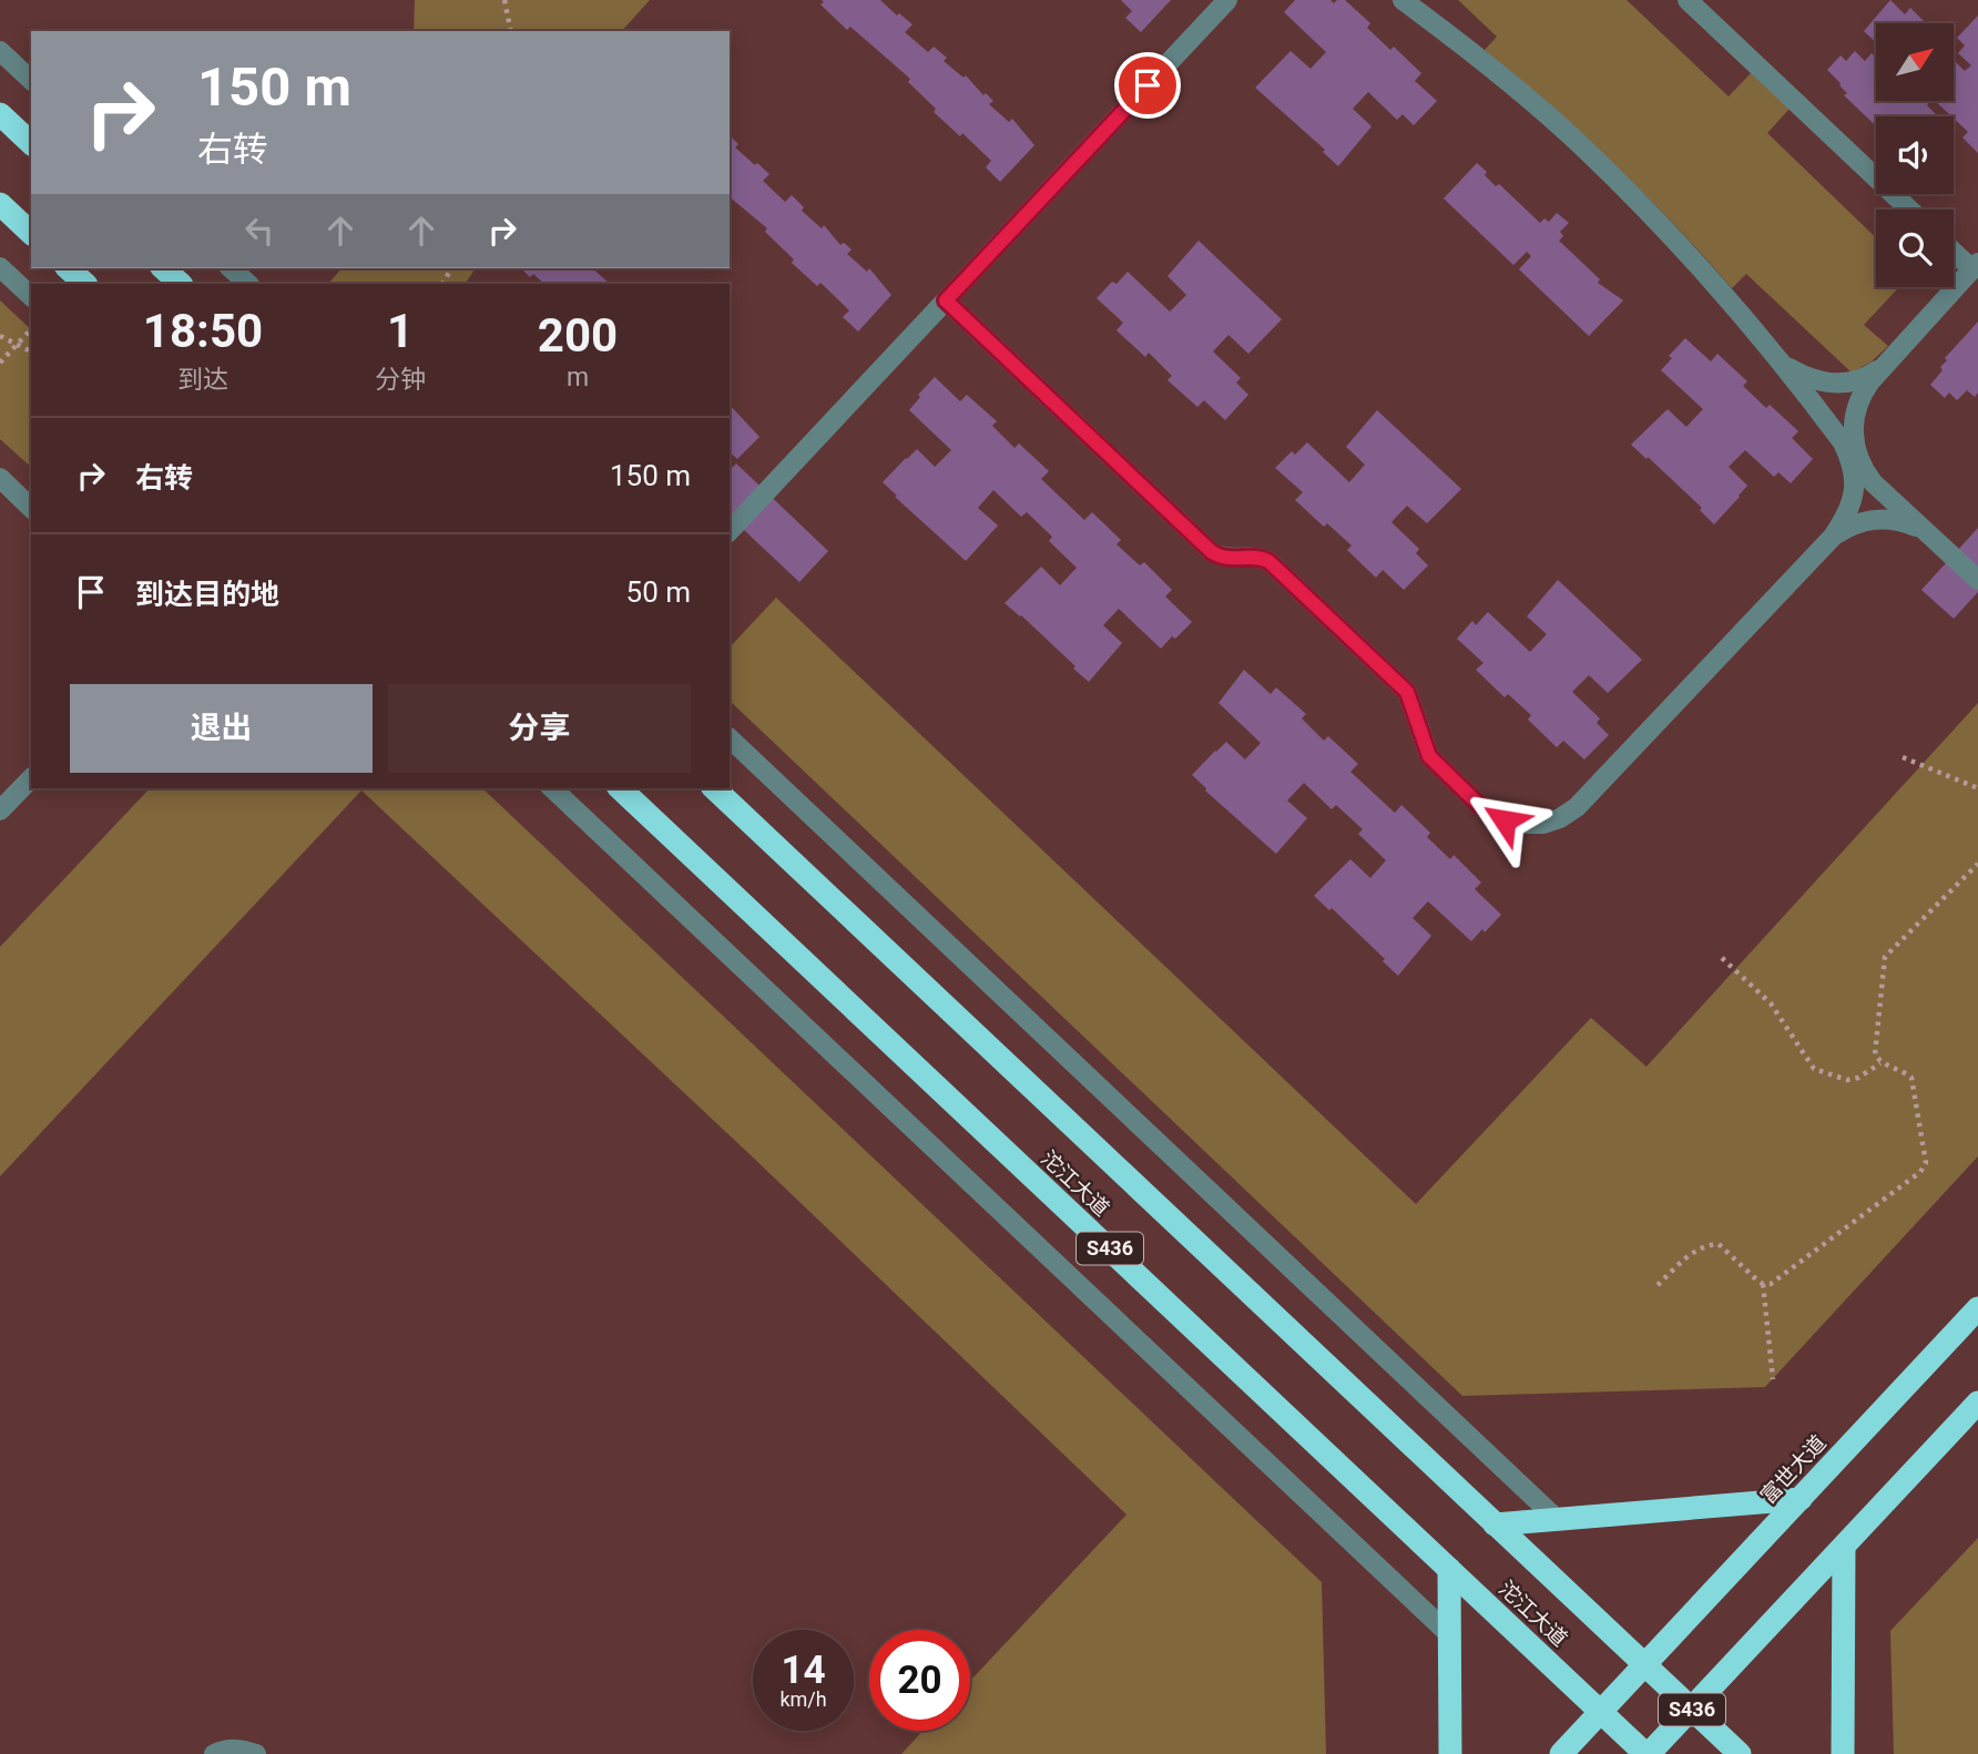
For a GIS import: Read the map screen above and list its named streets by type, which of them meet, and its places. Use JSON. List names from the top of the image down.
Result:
{
  "streets": {
    "highway": ["沱江大道", "S436", "富世大道"]
  },
  "crossings": [
    ["沱江大道", "S436"],
    ["沱江大道", "富世大道"],
    ["S436", "富世大道"]
  ],
  "north": "top right",
  "page": {
    "turn": ["150 m", "右转"],
    "eta": [
      "18:50",
      "到达",
      "1",
      "分钟",
      "200",
      "m"
    ],
    "list": [
      {
        "name": "右转",
        "value": "150 m"
      },
      {
        "name": "到达目的地",
        "value": "50 m"
      }
    ],
    "buttons": ["退出", "分享"],
    "speed": "14 km/h",
    "limit": "20"
  }
}
